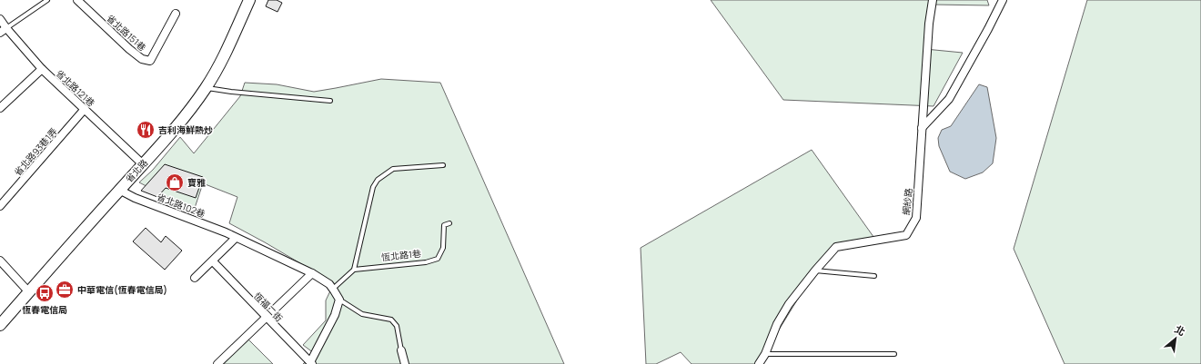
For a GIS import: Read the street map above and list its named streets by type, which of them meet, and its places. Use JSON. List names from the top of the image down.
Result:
{
  "streets": {
    "main road": ["省北路"],
    "street": [
      "省北路151巷",
      "省北路121巷",
      "省北路93巷1弄",
      "網紗路",
      "省北路102巷",
      "恆福二街"
    ],
    "lane": ["恆北路1巷"]
  },
  "crossings": [
    ["省北路121巷", "省北路93巷1弄"],
    ["省北路121巷", "省北路"],
    ["省北路", "省北路102巷"]
  ],
  "places": {
    "restaurant": ["吉利海鮮熱炒"],
    "shop": ["寶雅"],
    "office": ["中華電信(恆春電信局)"],
    "bus stop": ["恆春電信局"]
  },
  "north": "top right"
}
